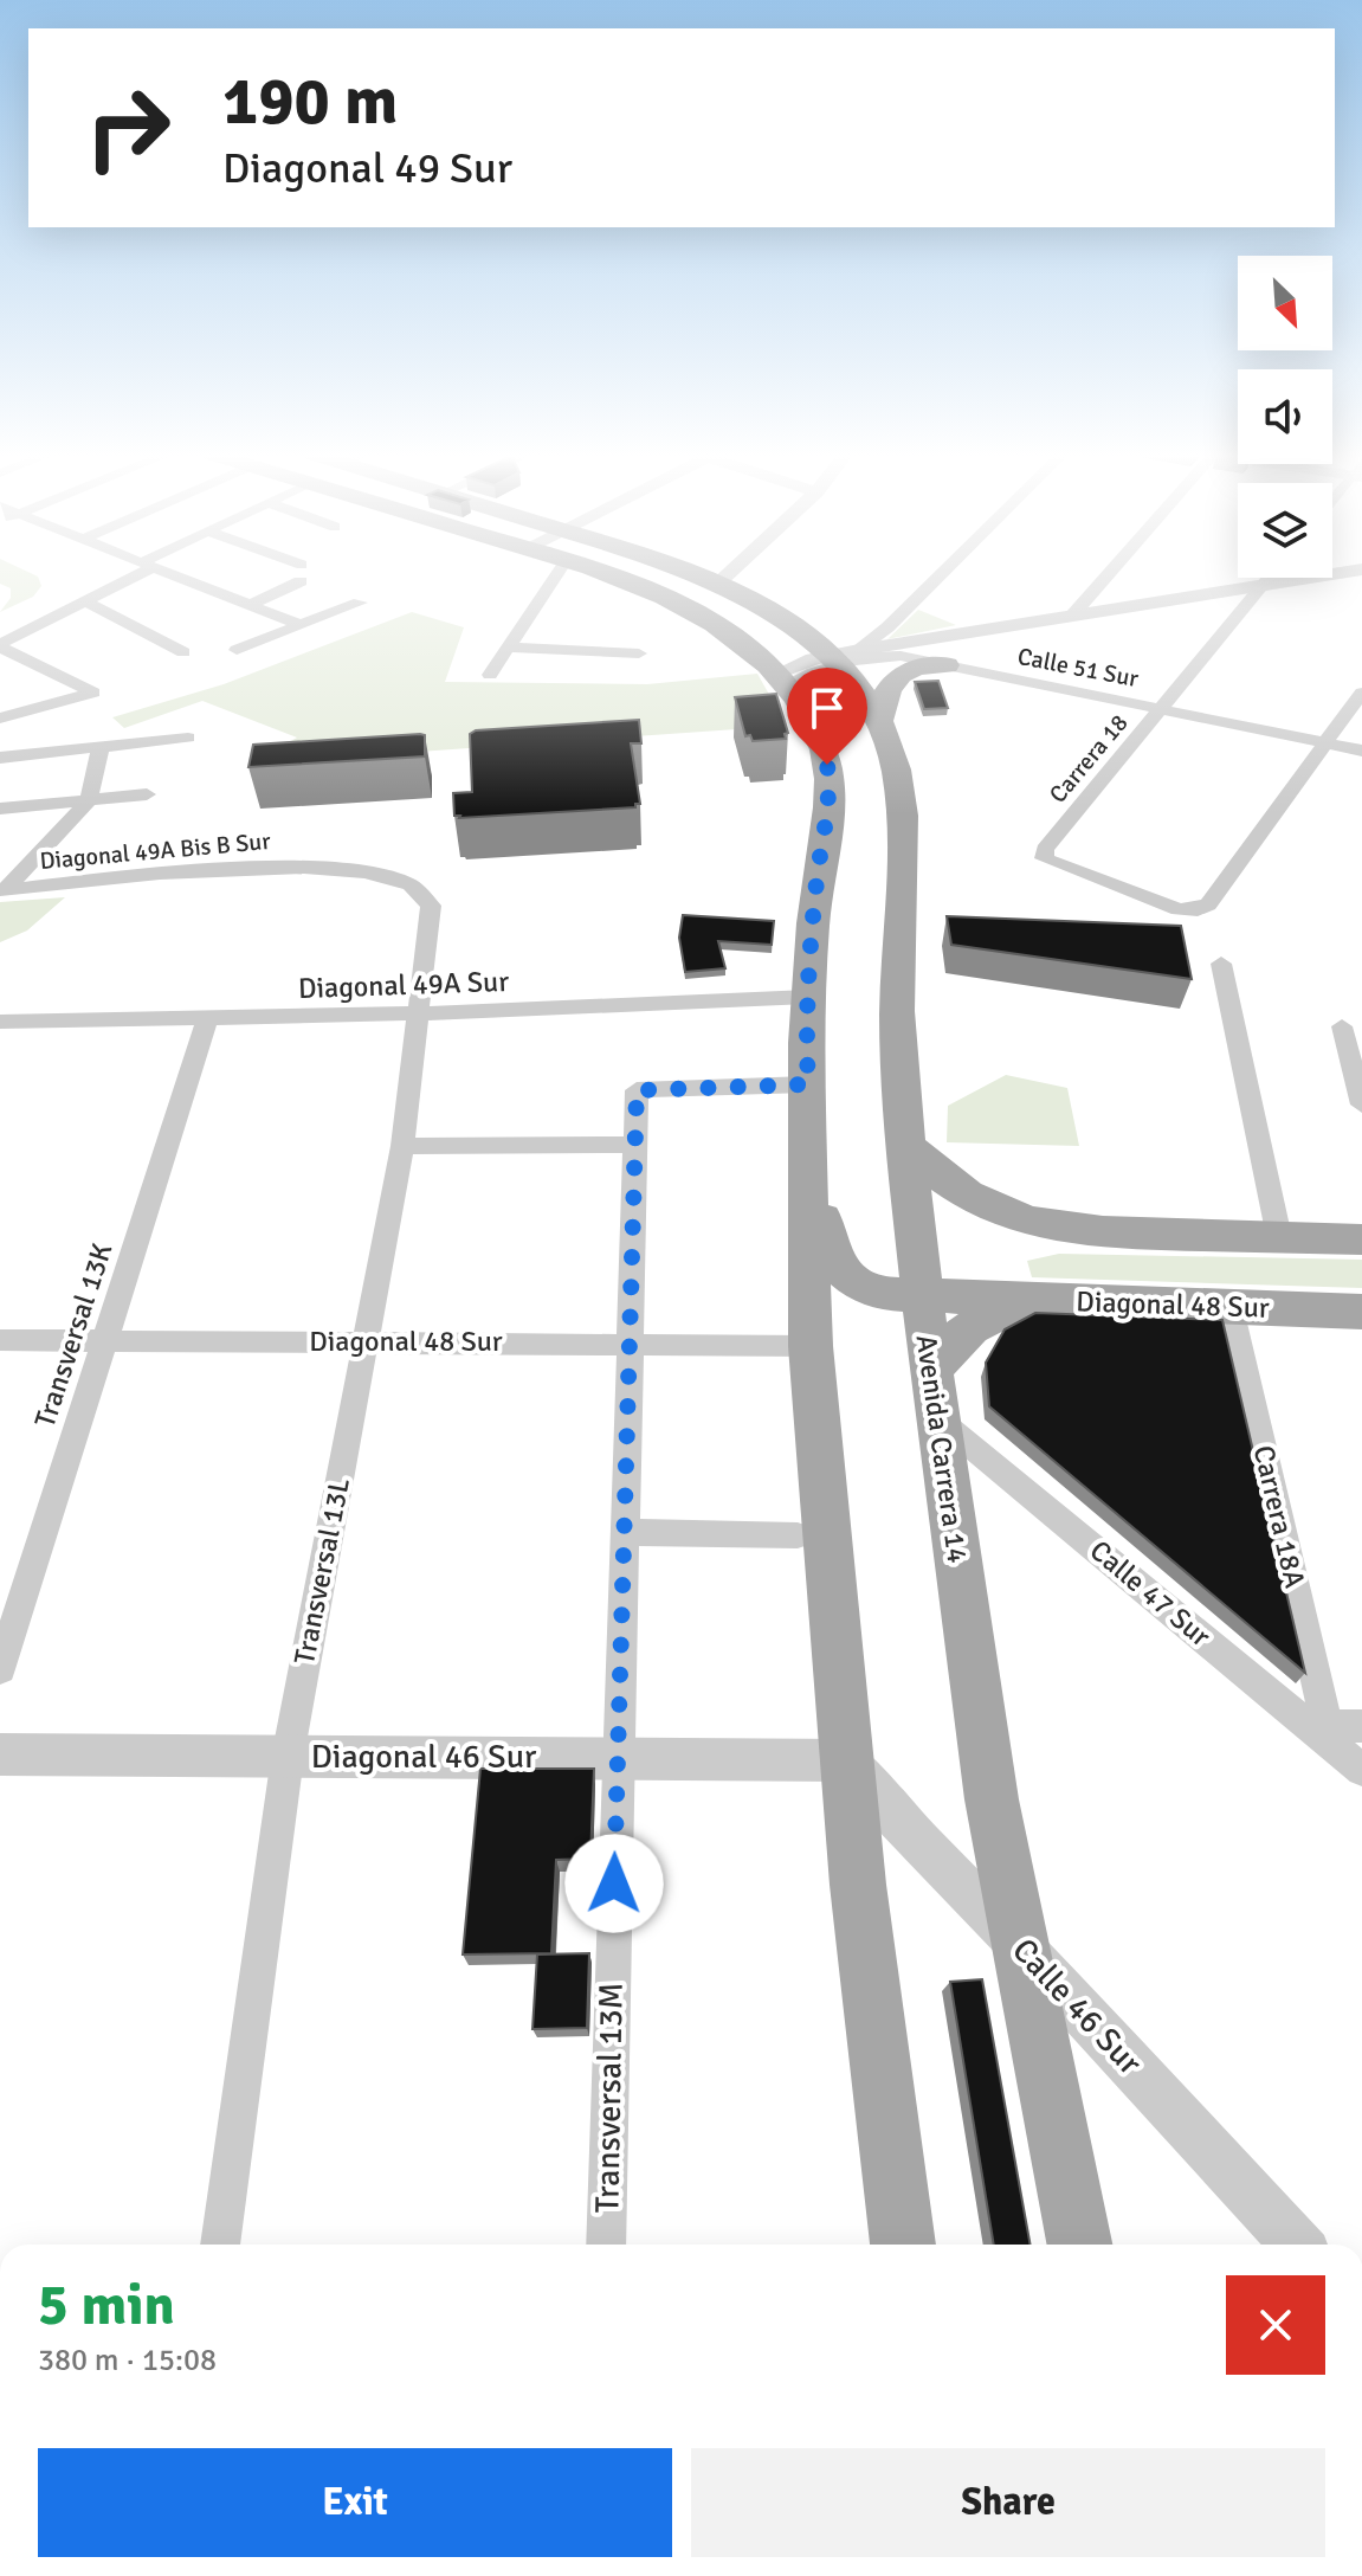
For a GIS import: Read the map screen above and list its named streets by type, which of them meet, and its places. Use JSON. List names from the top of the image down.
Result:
{
  "streets": {
    "main road": ["Diagonal 48 Sur", "Avenida Carrera 14"],
    "street": [
      "Calle 51 Sur",
      "Carrera 18",
      "Diagonal 49A Bis B Sur",
      "Diagonal 49A Sur",
      "Transversal 13K",
      "Carrera 18A",
      "Transversal 13L",
      "Calle 47 Sur",
      "Diagonal 46 Sur",
      "Calle 46 Sur",
      "Transversal 13M"
    ]
  },
  "crossings": [
    ["Calle 51 Sur", "Carrera 18"],
    ["Calle 51 Sur", "Avenida Carrera 14"],
    ["Diagonal 49A Bis B Sur", "Transversal 13L"],
    ["Diagonal 49A Sur", "Transversal 13K"],
    ["Diagonal 49A Sur", "Transversal 13L"],
    ["Diagonal 48 Sur", "Transversal 13K"],
    ["Diagonal 48 Sur", "Avenida Carrera 14"],
    ["Diagonal 48 Sur", "Carrera 18A"],
    ["Diagonal 48 Sur", "Transversal 13L"],
    ["Diagonal 48 Sur", "Transversal 13M"],
    ["Avenida Carrera 14", "Calle 47 Sur"],
    ["Avenida Carrera 14", "Calle 46 Sur"],
    ["Carrera 18A", "Calle 47 Sur"],
    ["Transversal 13L", "Diagonal 46 Sur"],
    ["Diagonal 46 Sur", "Calle 46 Sur"],
    ["Diagonal 46 Sur", "Transversal 13M"]
  ],
  "north": "bottom right",
  "page": {
    "turn": ["190 m", "Diagonal 49 Sur"],
    "heading": ["5 min", "380 m · 15:08"],
    "buttons": ["Exit", "Share"]
  }
}
